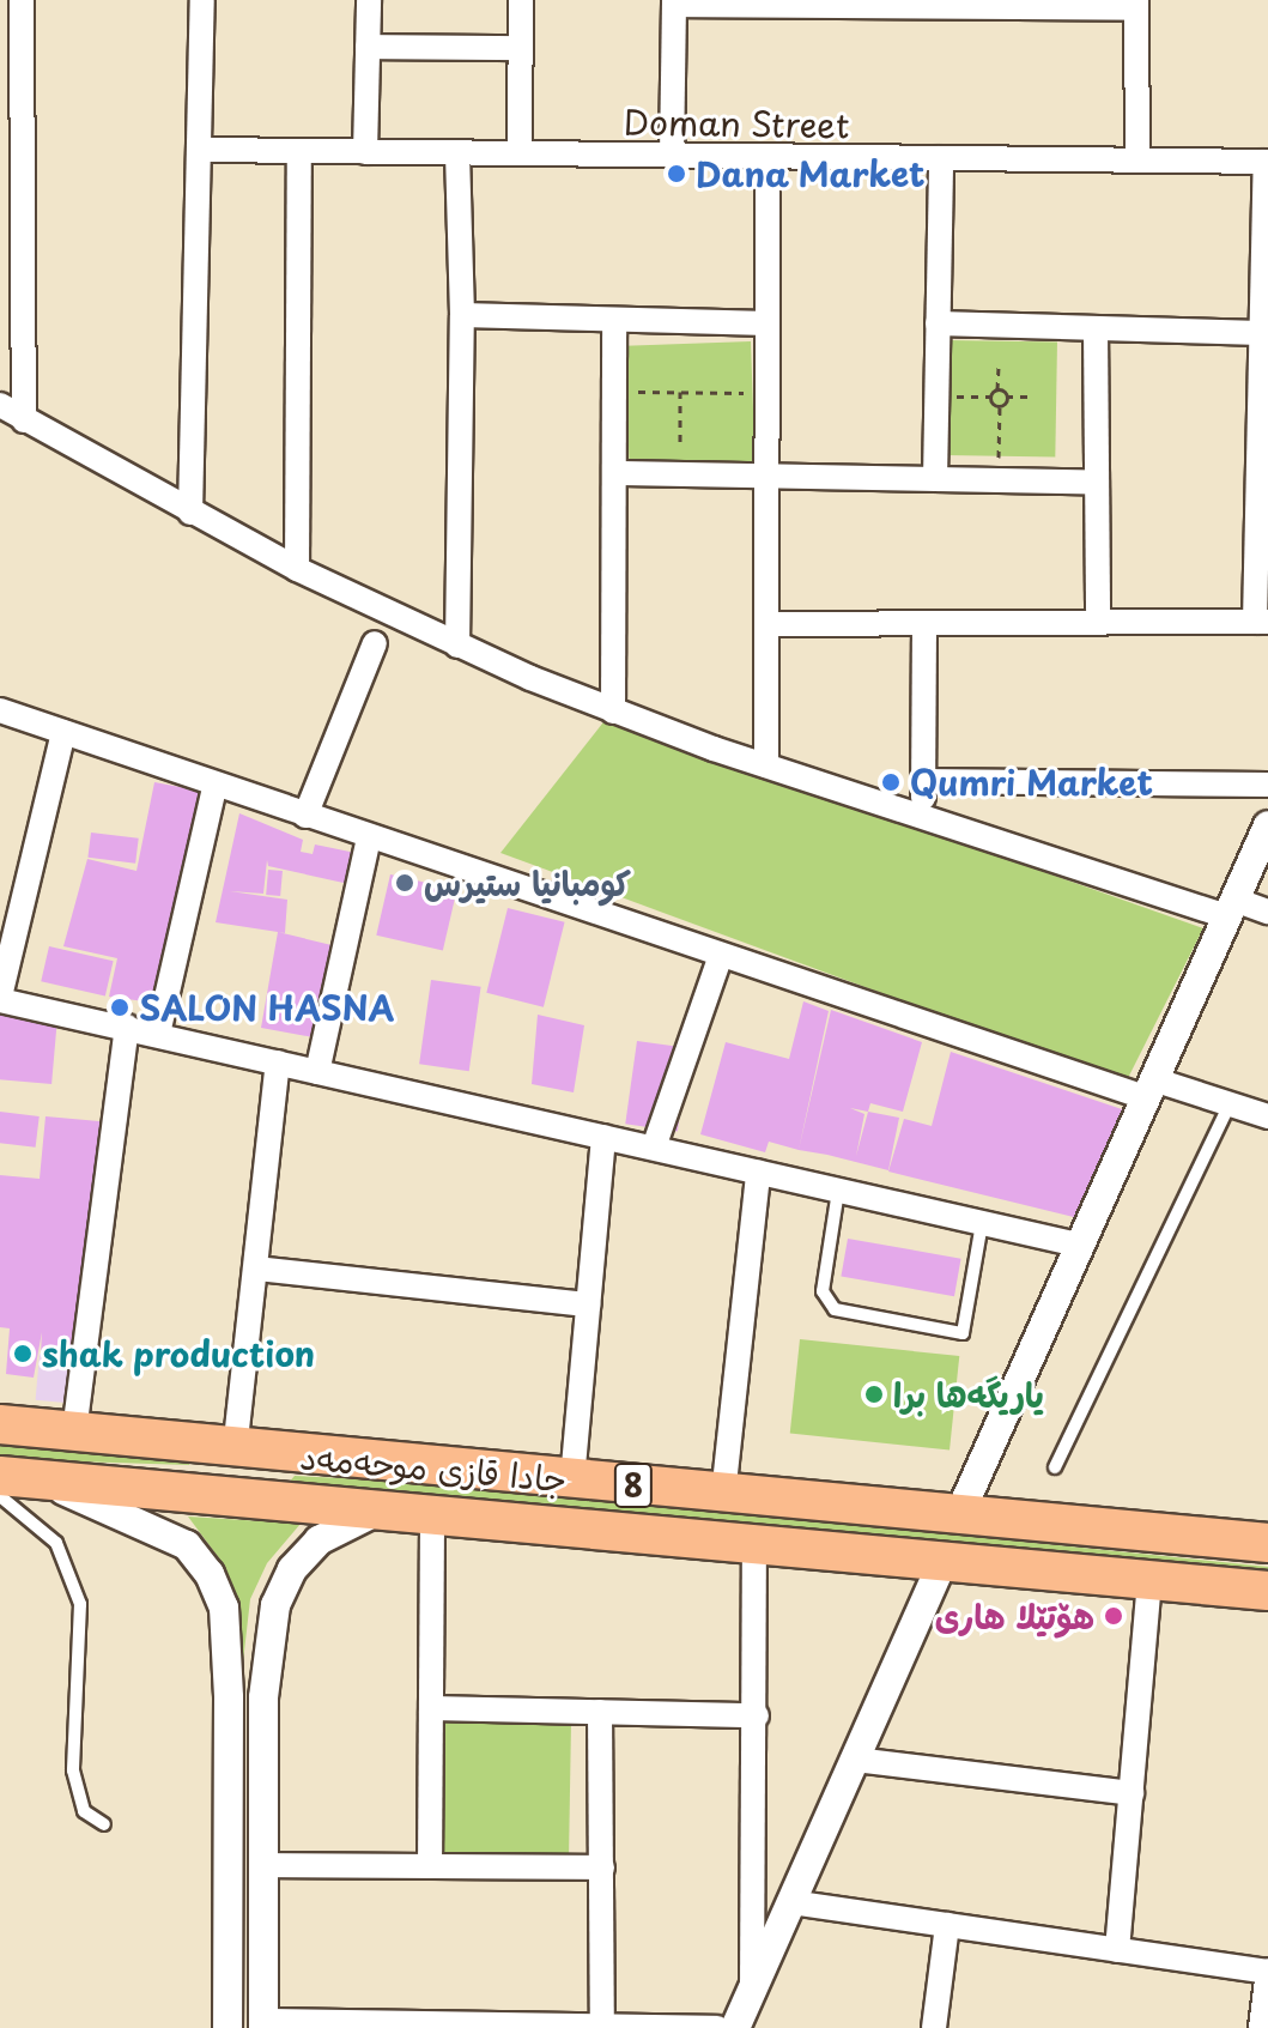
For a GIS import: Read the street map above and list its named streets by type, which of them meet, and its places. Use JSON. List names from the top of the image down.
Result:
{
  "streets": {
    "main road": ["جادا قازی موحەمەد", "8"],
    "street": ["Doman Street"]
  },
  "places": [
    "Dana Market",
    "Qumri Market",
    "كومبانيا ستيرس",
    "SALON HASNA",
    "shak production",
    "یاریگەها برا",
    "هۆتێلا هاری"
  ]
}
